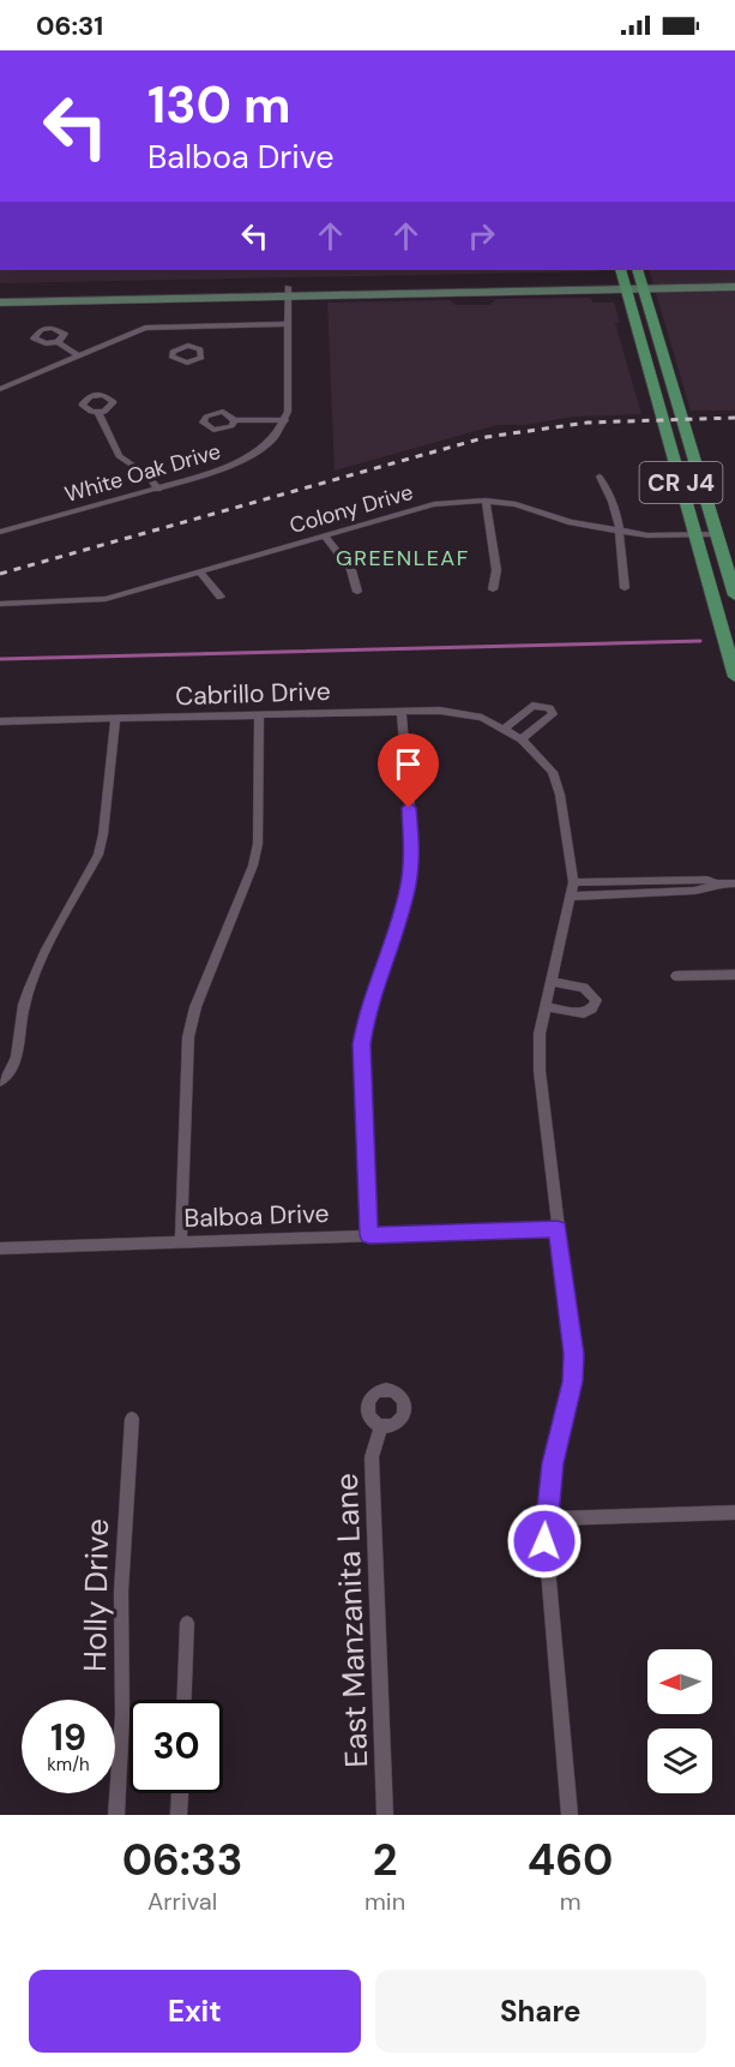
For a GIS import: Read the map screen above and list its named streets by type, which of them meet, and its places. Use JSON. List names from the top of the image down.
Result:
{
  "streets": {
    "main road": ["CR J4"],
    "street": [
      "White Oak Drive",
      "Colony Drive",
      "Cabrillo Drive",
      "Balboa Drive",
      "Holly Drive",
      "East Manzanita Lane"
    ]
  },
  "crossings": [
    ["CR J4", "Colony Drive"]
  ],
  "districts": ["GREENLEAF"],
  "north": "left",
  "page": {
    "status": "06:31",
    "turn": ["130 m", "Balboa Drive"],
    "speed": "19 km/h",
    "limit": "30",
    "eta": [
      "06:33",
      "Arrival",
      "2",
      "min",
      "460",
      "m"
    ],
    "buttons": ["Exit", "Share"]
  }
}
